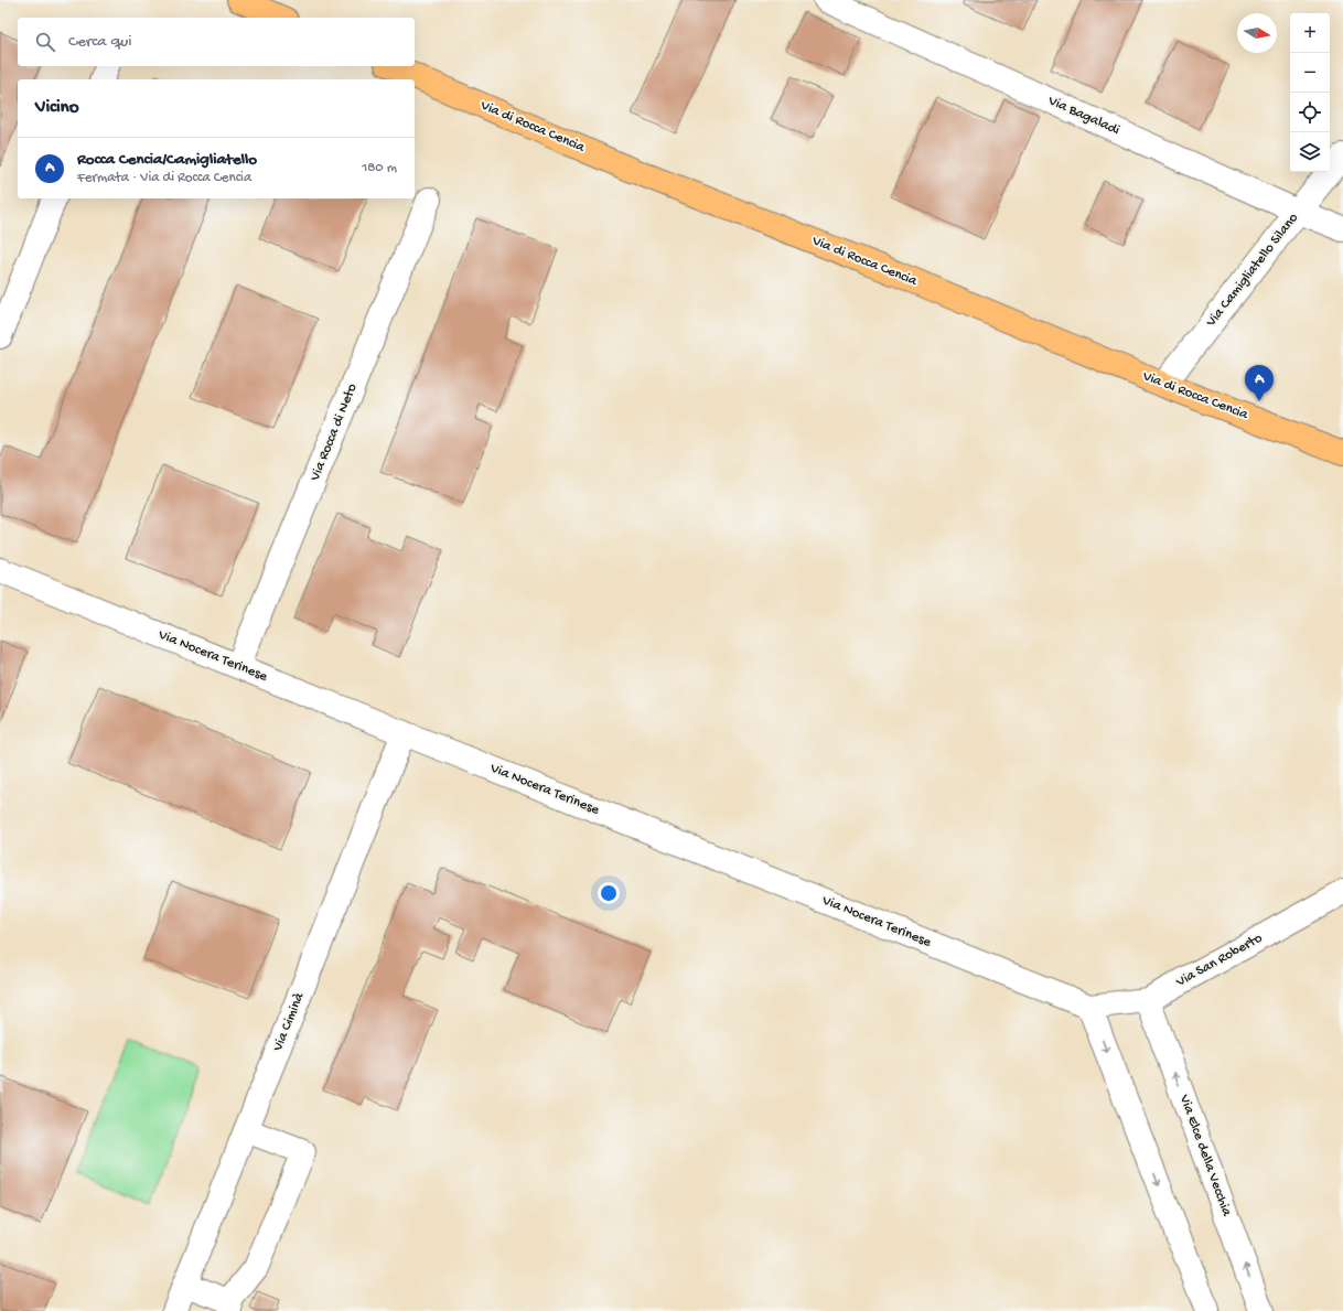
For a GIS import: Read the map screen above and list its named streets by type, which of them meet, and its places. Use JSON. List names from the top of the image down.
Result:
{
  "streets": {
    "main road": ["Via di Rocca Cencia"],
    "street": [
      "Via Bagaladi",
      "Via Camigliatello Silano",
      "Via Rocca di Neto",
      "Via Nocera Terinese",
      "Via San Roberto",
      "Via Ciminà",
      "Via Elce della Vecchia"
    ]
  },
  "crossings": [
    ["Via Bagaladi", "Via Camigliatello Silano"],
    ["Via di Rocca Cencia", "Via Camigliatello Silano"],
    ["Via Rocca di Neto", "Via Nocera Terinese"],
    ["Via Nocera Terinese", "Via San Roberto"],
    ["Via Nocera Terinese", "Via Ciminà"],
    ["Via San Roberto", "Via Elce della Vecchia"]
  ],
  "north": "right",
  "page": {
    "map_buttons": ["+", "−"],
    "search": "Cerca qui",
    "heading": "Vicino",
    "list": [
      {
        "mark": "A",
        "name": "Rocca Cencia/Camigliatello",
        "note": "Fermata · Via di Rocca Cencia",
        "value": "180 m"
      }
    ],
    "pins": "A"
  }
}
